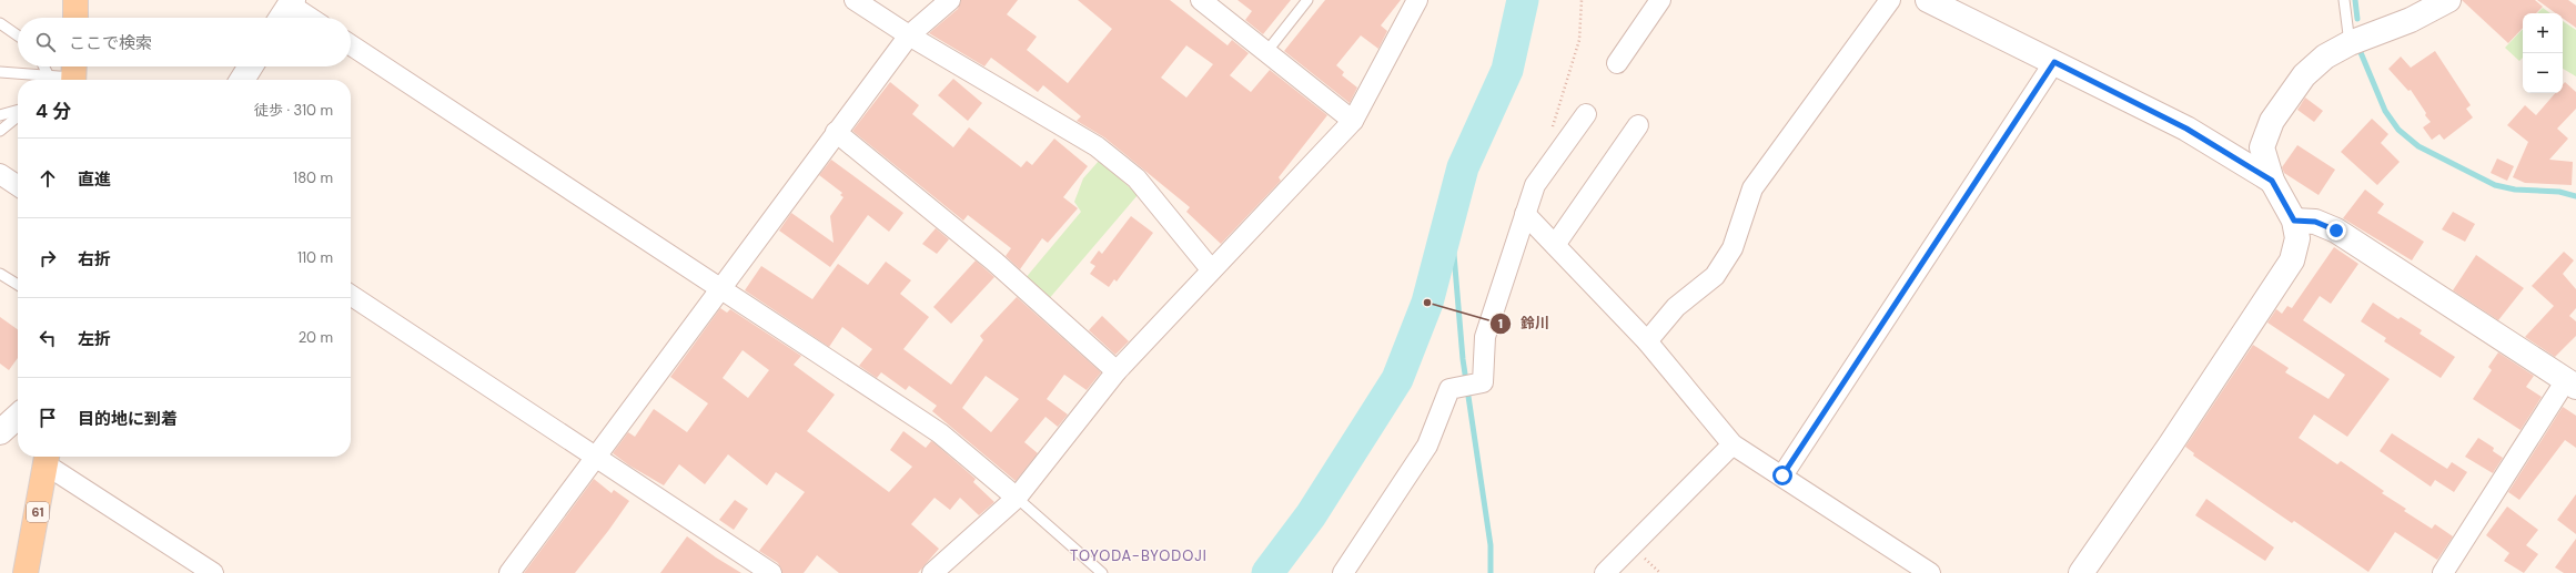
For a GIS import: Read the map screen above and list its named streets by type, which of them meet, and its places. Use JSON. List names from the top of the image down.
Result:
{
  "streets": {
    "main road": ["61"]
  },
  "districts": ["TOYODA-BYODOJI"],
  "places": ["鈴川"],
  "page": {
    "map_buttons": ["+", "−"],
    "search": "ここで検索",
    "heading": ["4 分", "徒歩 · 310 m"],
    "list": [
      ["直進", "180 m"],
      ["右折", "110 m"],
      ["左折", "20 m"],
      "目的地に到着"
    ]
  }
}
